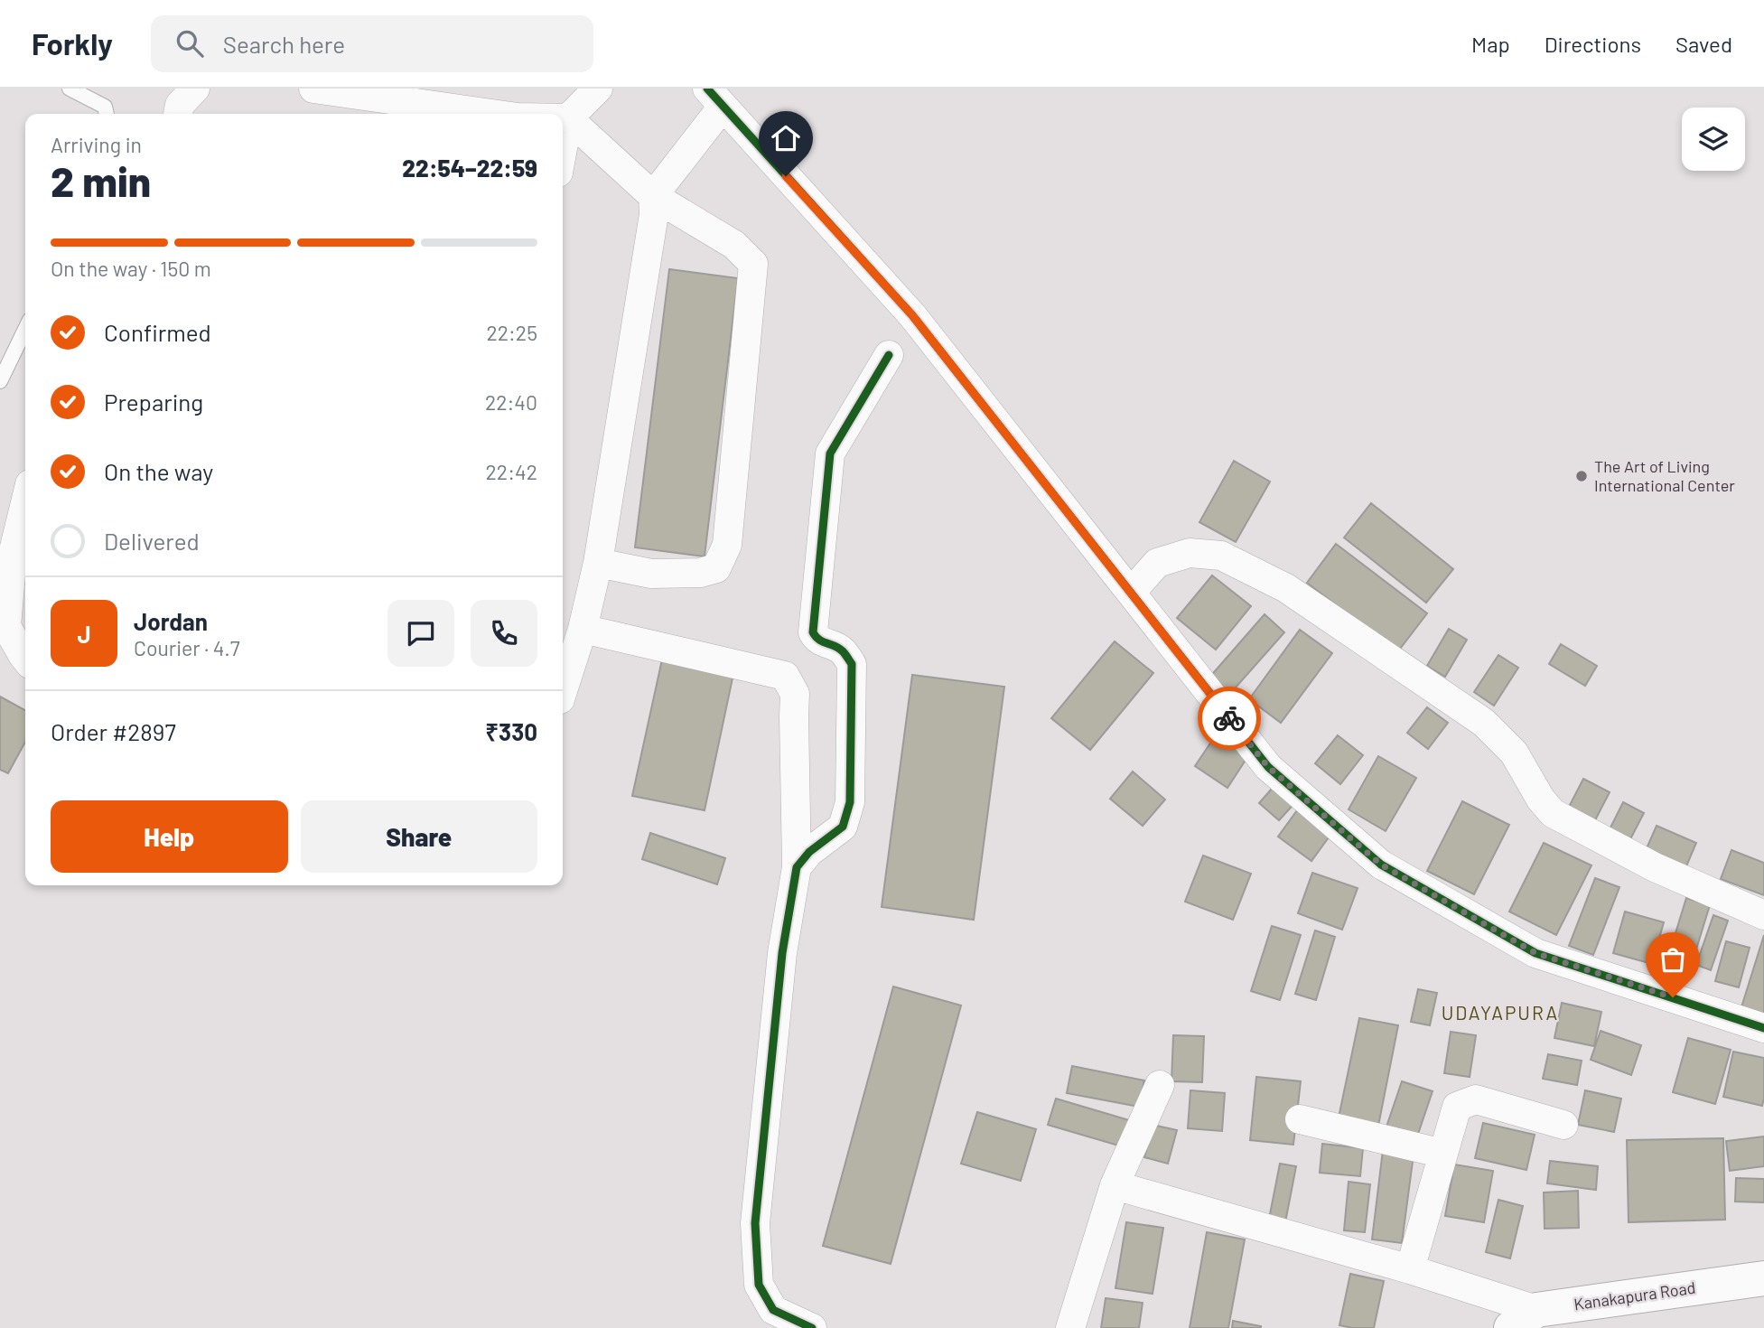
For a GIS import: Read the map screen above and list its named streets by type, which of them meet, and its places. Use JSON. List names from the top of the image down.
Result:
{
  "streets": {
    "highway": ["Kanakapura Road"]
  },
  "districts": ["UDAYAPURA"],
  "places": ["The Art of Living International Center"],
  "page": {
    "header": "Forkly",
    "search": "Search here",
    "nav": ["Map", "Directions", "Saved"],
    "heading": ["2 min", "Arriving in", "22:54–22:59"],
    "panel": [
      "Jordan",
      "Courier · 4.7",
      "Order #2897",
      "₹330"
    ],
    "bar": "On the way · 150 m",
    "list": [
      ["Confirmed", "22:25"],
      ["Preparing", "22:40"],
      ["On the way", "22:42"],
      "Delivered"
    ],
    "round": "J",
    "buttons": ["Help", "Share"]
  }
}
